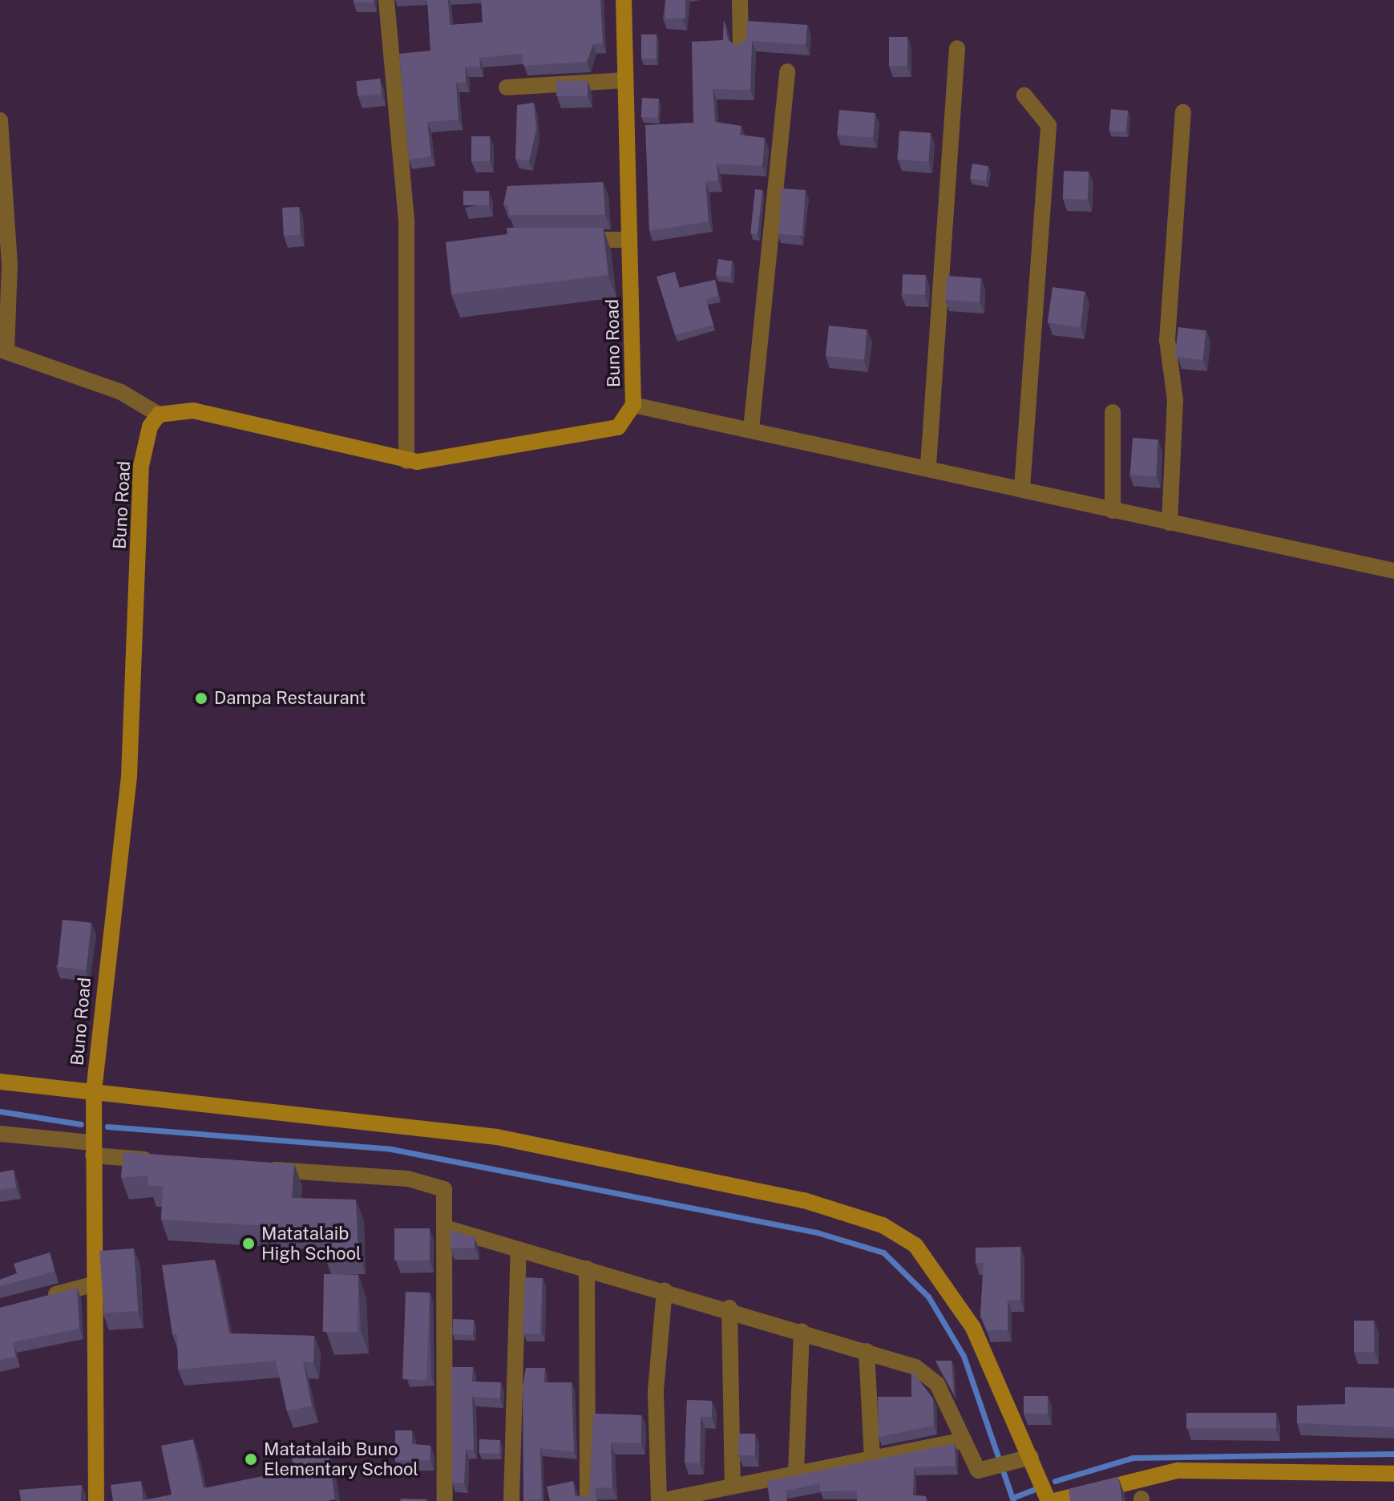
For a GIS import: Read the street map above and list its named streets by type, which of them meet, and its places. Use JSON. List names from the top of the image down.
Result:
{
  "streets": {
    "street": ["Buno Road"]
  },
  "places": ["Dampa Restaurant", "Matatalaib High School", "Matatalaib Buno Elementary School"]
}
